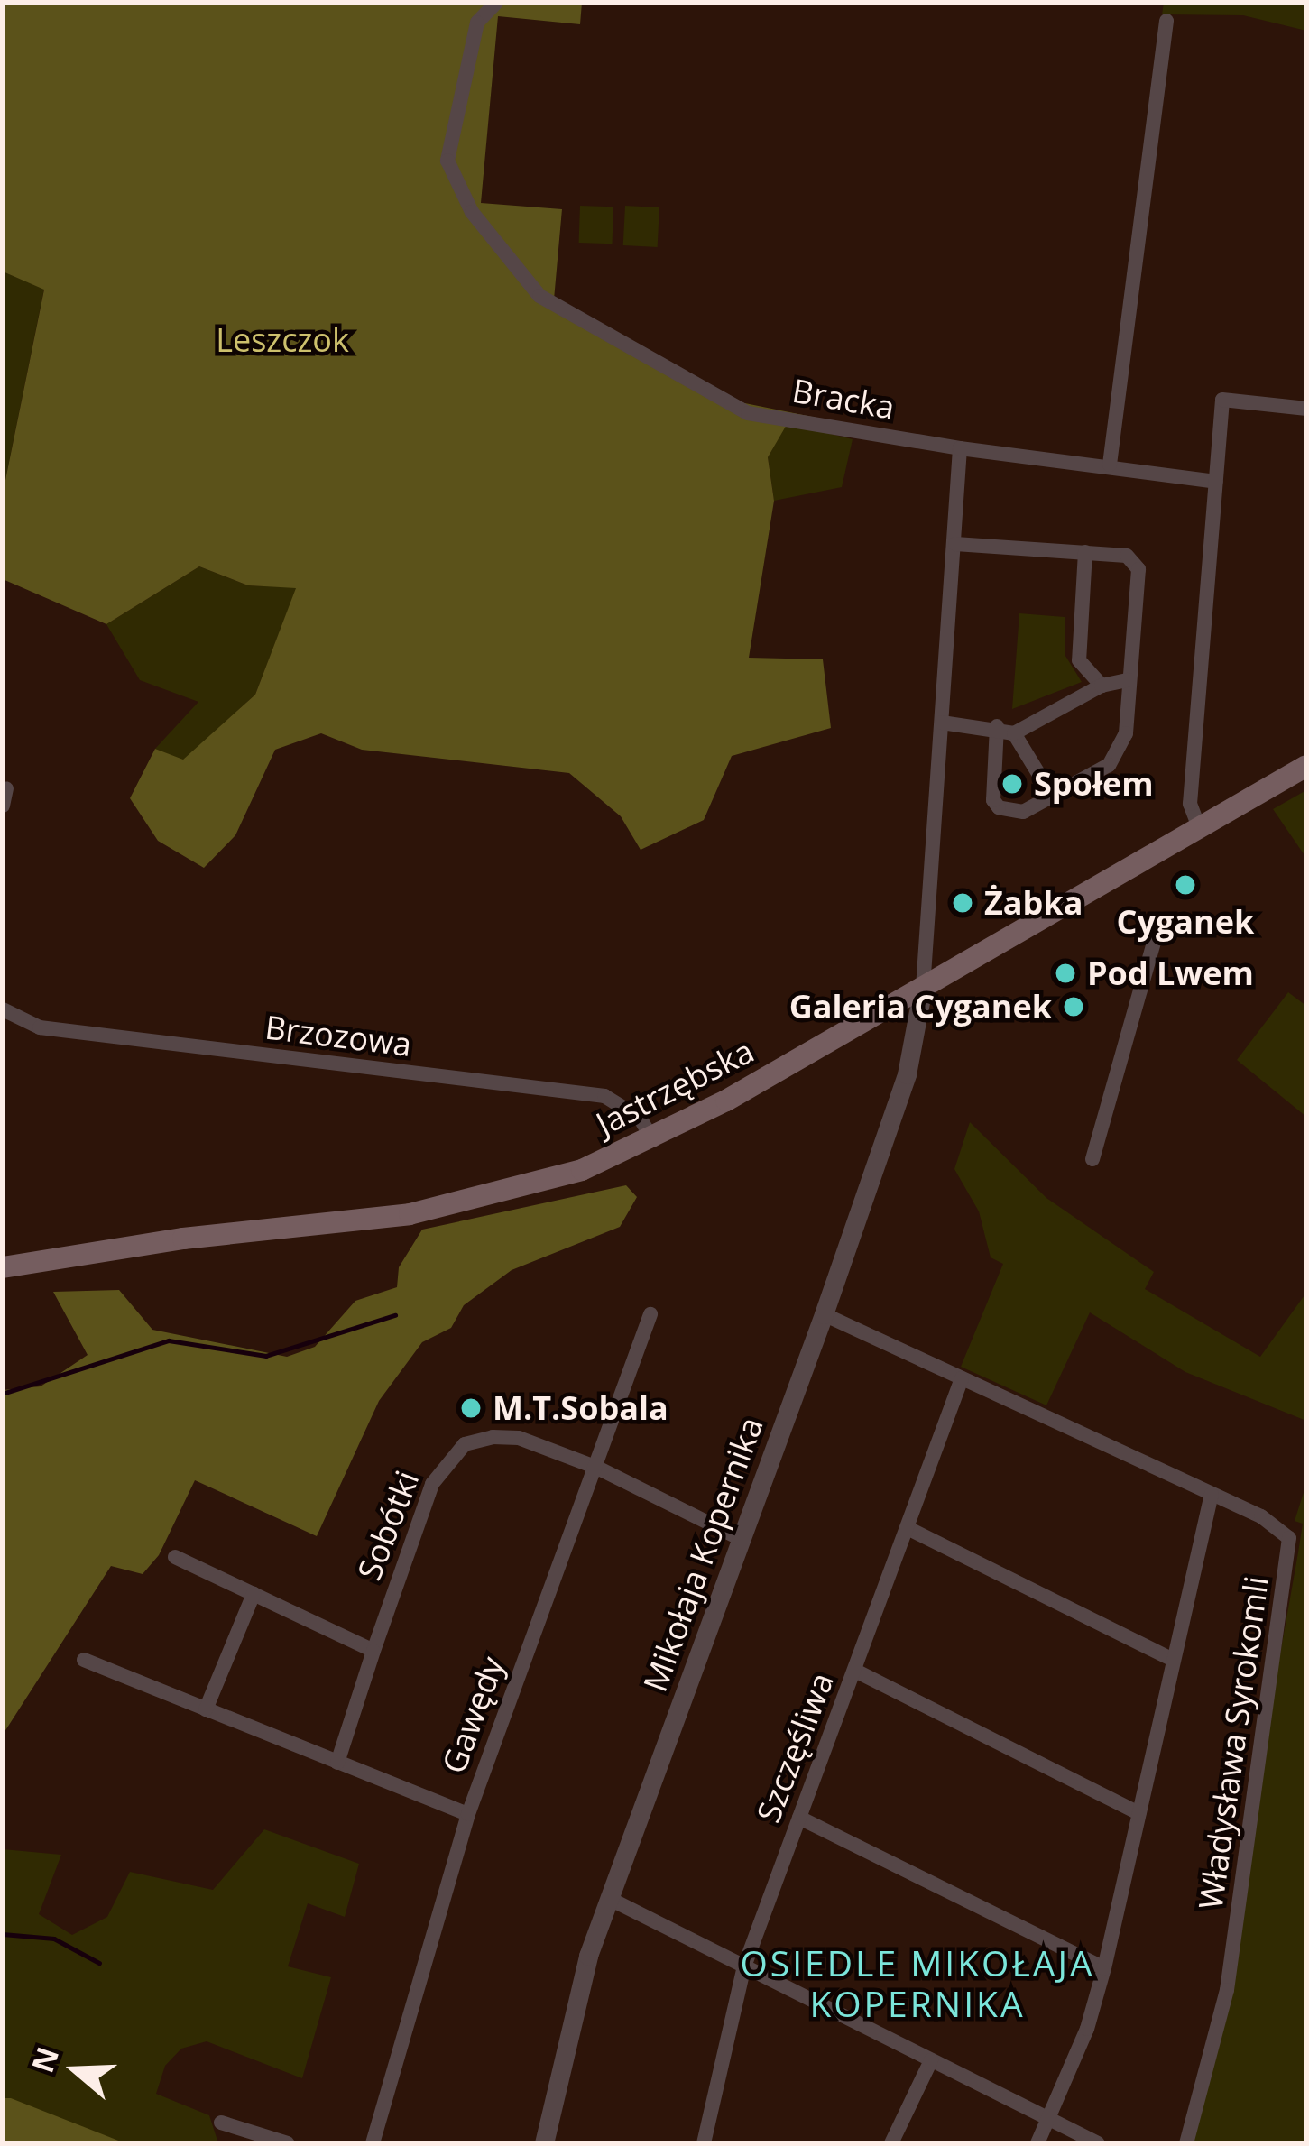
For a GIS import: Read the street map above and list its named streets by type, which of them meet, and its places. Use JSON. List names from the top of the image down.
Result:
{
  "streets": {
    "main road": ["Jastrzębska"],
    "street": [
      "Bracka",
      "Brzozowa",
      "Sobótki",
      "Mikołaja Kopernika",
      "Gawędy",
      "Władysława Syrokomli",
      "Szczęśliwa"
    ]
  },
  "crossings": [
    ["Brzozowa", "Jastrzębska"],
    ["Jastrzębska", "Mikołaja Kopernika"],
    ["Sobótki", "Mikołaja Kopernika"],
    ["Sobótki", "Gawędy"],
    ["Mikołaja Kopernika", "Władysława Syrokomli"],
    ["Władysława Syrokomli", "Szczęśliwa"]
  ],
  "districts": ["OSIEDLE MIKOŁAJA KOPERNIKA"],
  "parks": ["Leszczok"],
  "places": [
    "Społem",
    "Cyganek",
    "Żabka",
    "Pod Lwem",
    "Galeria Cyganek",
    "M.T.Sobala"
  ],
  "north": "left"
}
